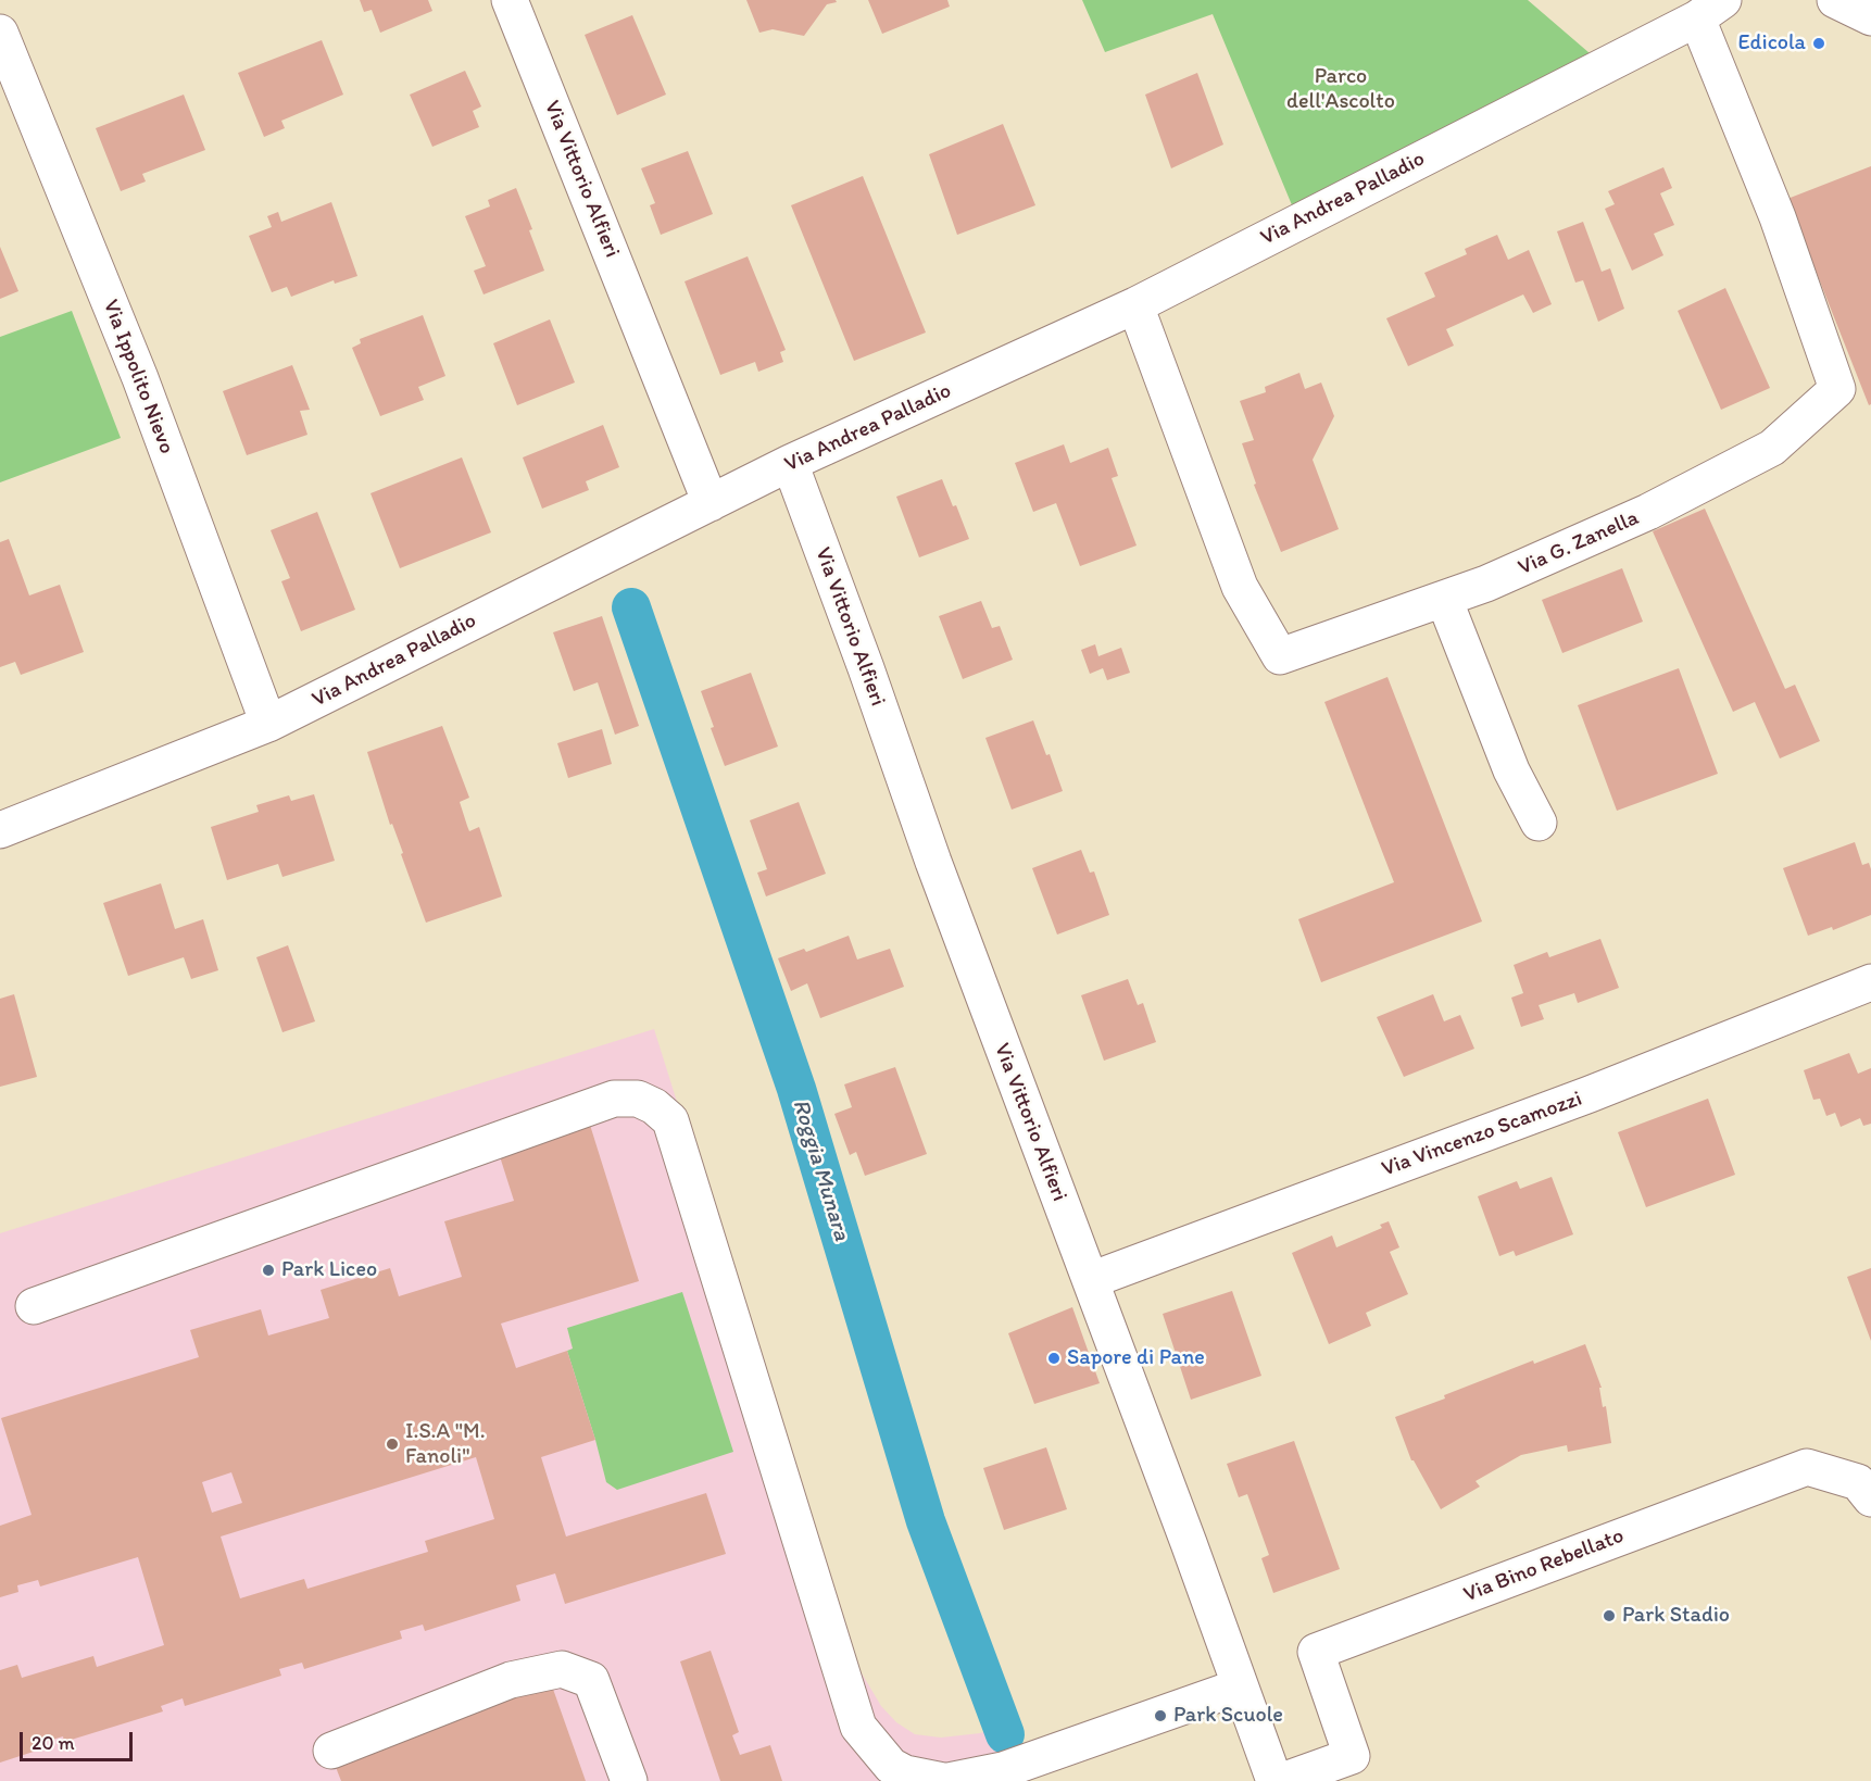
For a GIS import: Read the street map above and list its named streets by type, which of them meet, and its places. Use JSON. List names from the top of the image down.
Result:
{
  "streets": {
    "street": [
      "Via Vittorio Alfieri",
      "Via Andrea Palladio",
      "Via Ippolito Nievo",
      "Via G. Zanella",
      "Via Vincenzo Scamozzi",
      "Via Bino Rebellato"
    ]
  },
  "crossings": [
    ["Via Vittorio Alfieri", "Via Andrea Palladio"],
    ["Via Vittorio Alfieri", "Via Vincenzo Scamozzi"],
    ["Via Andrea Palladio", "Via Ippolito Nievo"],
    ["Via Andrea Palladio", "Via G. Zanella"]
  ],
  "water": ["Roggia Munara"],
  "parks": ["Parco dell'Ascolto"],
  "places": [
    "Edicola",
    "Park Liceo",
    "Sapore di Pane",
    "I.S.A \"M. Fanoli\"",
    "Park Stadio",
    "Park Scuole"
  ],
  "scale_bar": "20 m"
}
